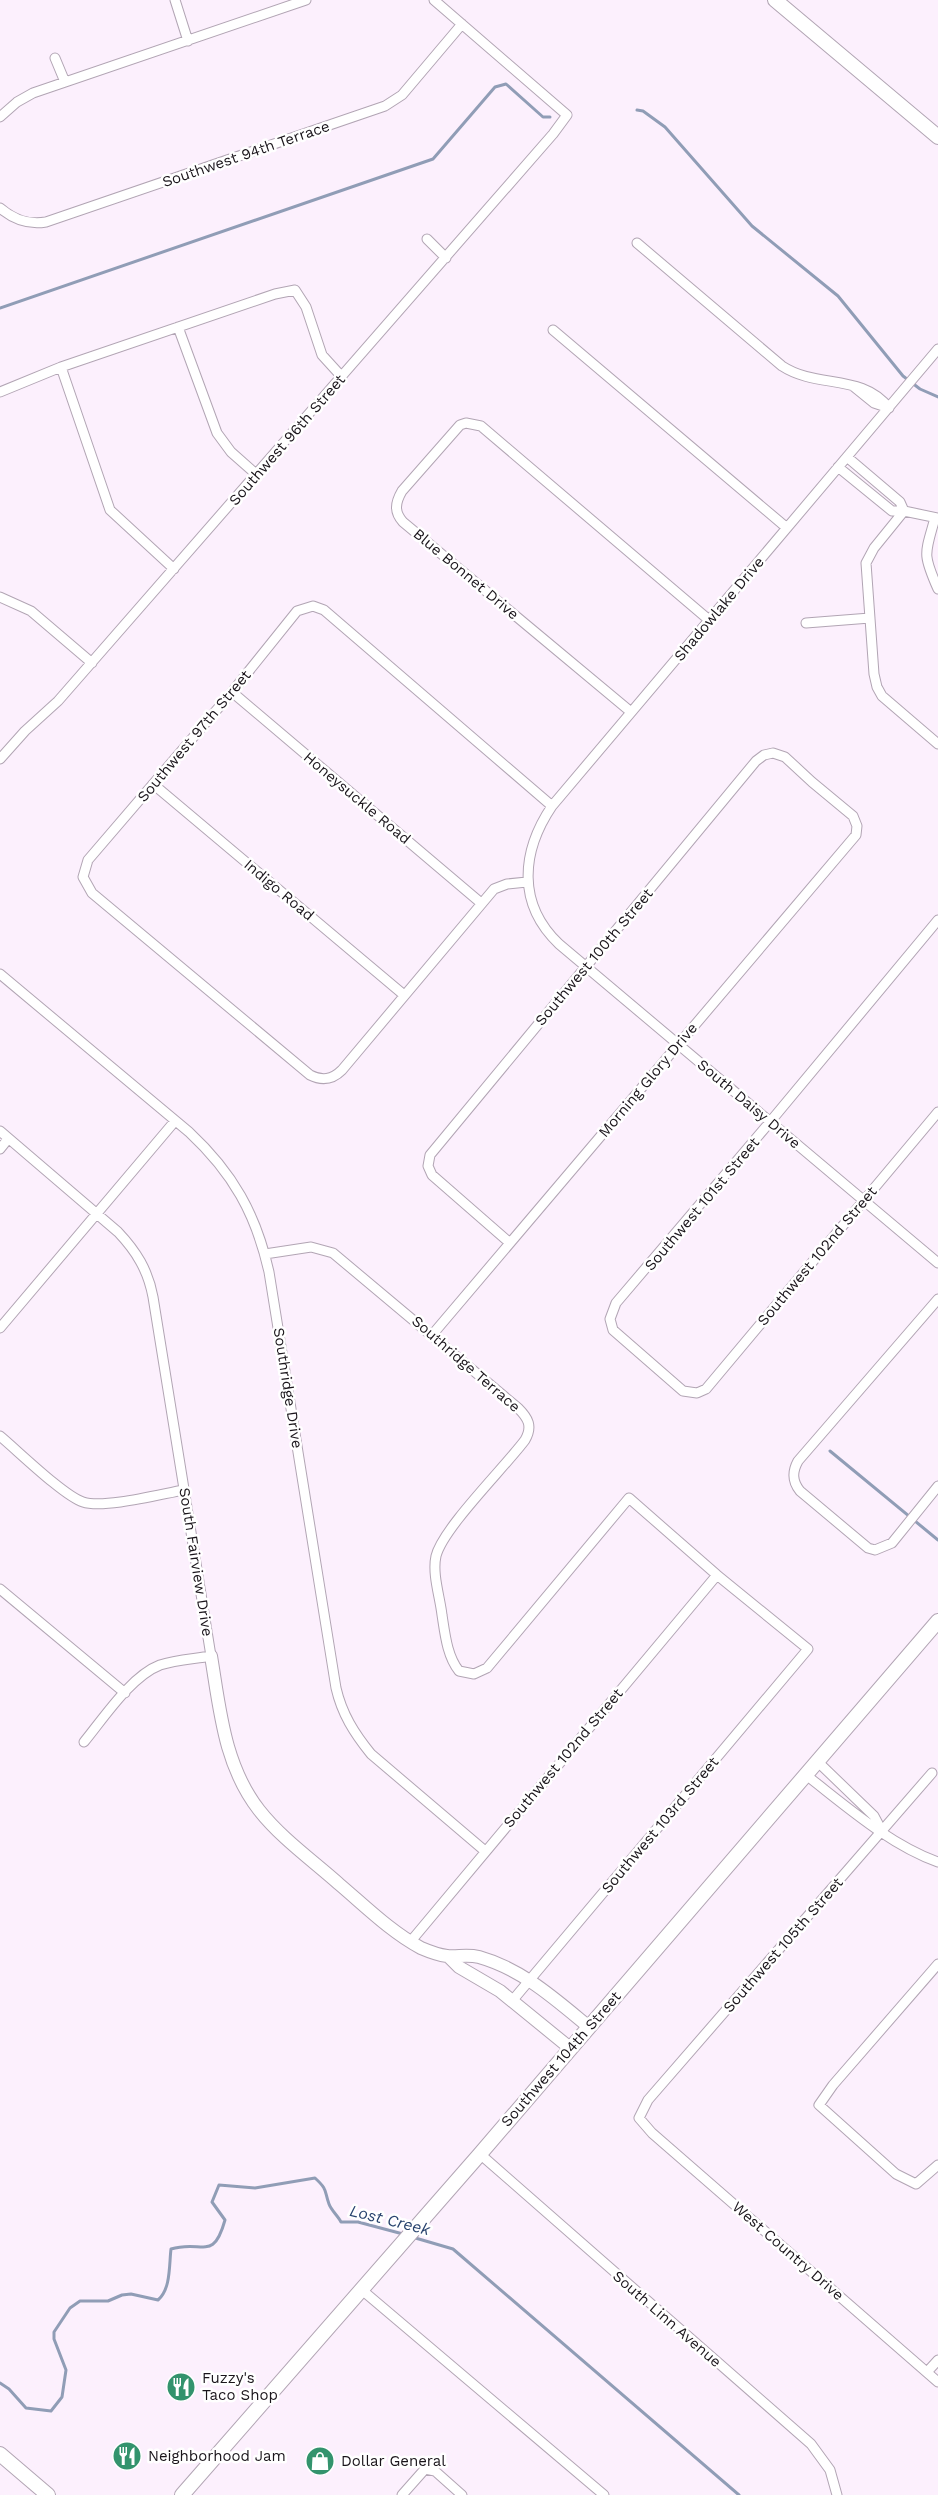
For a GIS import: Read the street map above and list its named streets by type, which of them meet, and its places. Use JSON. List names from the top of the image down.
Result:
{
  "streets": {
    "main road": ["Southwest 104th Street"],
    "street": [
      "Southwest 94th Terrace",
      "Southwest 96th Street",
      "Blue Bonnet Drive",
      "Shadowlake Drive",
      "Southwest 97th Street",
      "Honeysuckle Road",
      "Indigo Road",
      "Southwest 100th Street",
      "Morning Glory Drive",
      "South Daisy Drive",
      "Southwest 101st Street",
      "Southwest 102nd Street",
      "Southridge Terrace",
      "Southridge Drive",
      "South Fairview Drive",
      "Southwest 103rd Street",
      "Southwest 105th Street",
      "West Country Drive",
      "South Linn Avenue"
    ]
  },
  "crossings": [
    ["Southwest 94th Terrace", "Southwest 96th Street"],
    ["Blue Bonnet Drive", "Shadowlake Drive"],
    ["Shadowlake Drive", "Southwest 97th Street"],
    ["Shadowlake Drive", "South Daisy Drive"],
    ["Southwest 97th Street", "Honeysuckle Road"],
    ["Southwest 97th Street", "Indigo Road"],
    ["Southwest 100th Street", "Morning Glory Drive"],
    ["Southwest 100th Street", "South Daisy Drive"],
    ["Morning Glory Drive", "South Daisy Drive"],
    ["Morning Glory Drive", "Southridge Terrace"],
    ["South Daisy Drive", "Southwest 101st Street"],
    ["South Daisy Drive", "Southwest 102nd Street"],
    ["Southwest 101st Street", "Southwest 102nd Street"],
    ["Southwest 102nd Street", "Southridge Terrace"],
    ["Southwest 102nd Street", "Southridge Drive"],
    ["Southwest 102nd Street", "South Fairview Drive"],
    ["Southwest 102nd Street", "Southwest 103rd Street"],
    ["Southridge Terrace", "Southridge Drive"],
    ["Southridge Terrace", "Southwest 103rd Street"],
    ["South Fairview Drive", "Southwest 103rd Street"],
    ["South Fairview Drive", "Southwest 104th Street"],
    ["Southwest 105th Street", "West Country Drive"],
    ["Southwest 104th Street", "South Linn Avenue"]
  ],
  "water": ["Lost Creek"],
  "places": {
    "restaurant": ["Fuzzy's Taco Shop", "Neighborhood Jam"],
    "shop": ["Dollar General"]
  }
}
